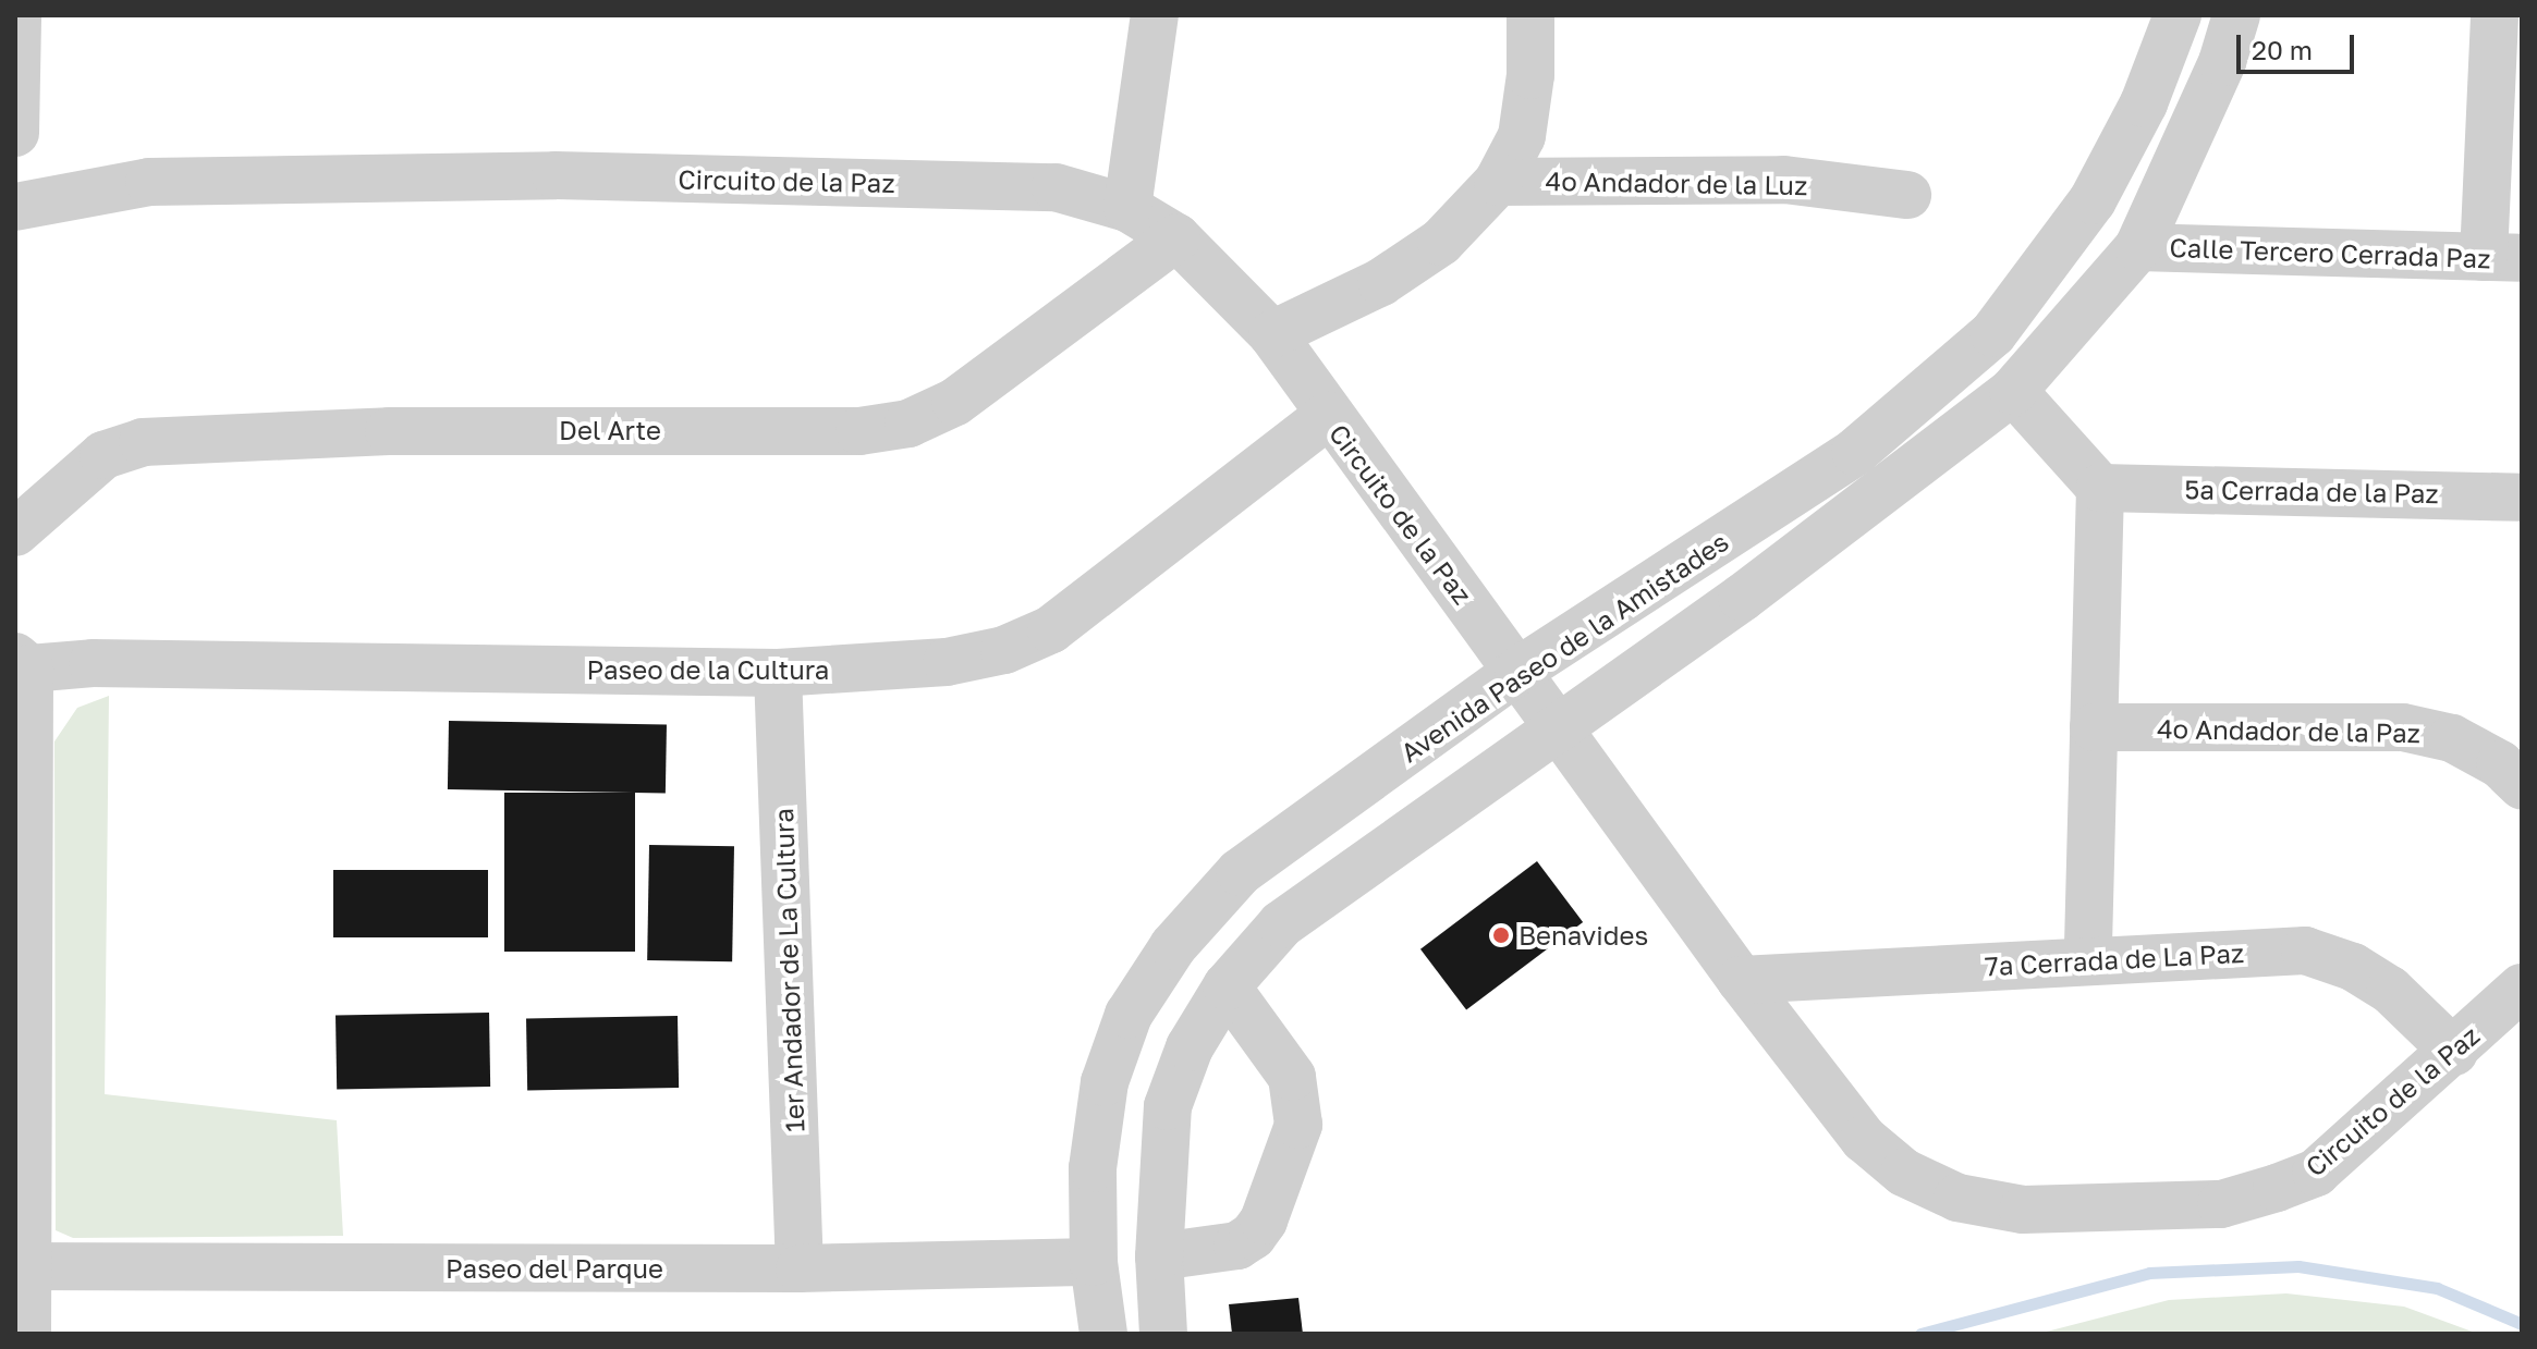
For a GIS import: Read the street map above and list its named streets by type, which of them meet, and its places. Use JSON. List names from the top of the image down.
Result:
{
  "streets": {
    "street": [
      "Circuito de la Paz",
      "4o Andador de la Luz",
      "Calle Tercero Cerrada Paz",
      "Del Arte",
      "5a Cerrada de la Paz",
      "Avenida Paseo de la Amistades",
      "Paseo de la Cultura",
      "4o Andador de la Paz",
      "7a Cerrada de La Paz",
      "1er Andador de La Cultura",
      "Paseo del Parque"
    ]
  },
  "crossings": [
    ["Circuito de la Paz", "Del Arte"],
    ["Circuito de la Paz", "Avenida Paseo de la Amistades"],
    ["Circuito de la Paz", "Paseo de la Cultura"],
    ["Circuito de la Paz", "7a Cerrada de La Paz"],
    ["Avenida Paseo de la Amistades", "Paseo del Parque"],
    ["Paseo de la Cultura", "1er Andador de La Cultura"],
    ["1er Andador de La Cultura", "Paseo del Parque"]
  ],
  "places": ["Benavides"],
  "scale_bar": "20 m"
}
